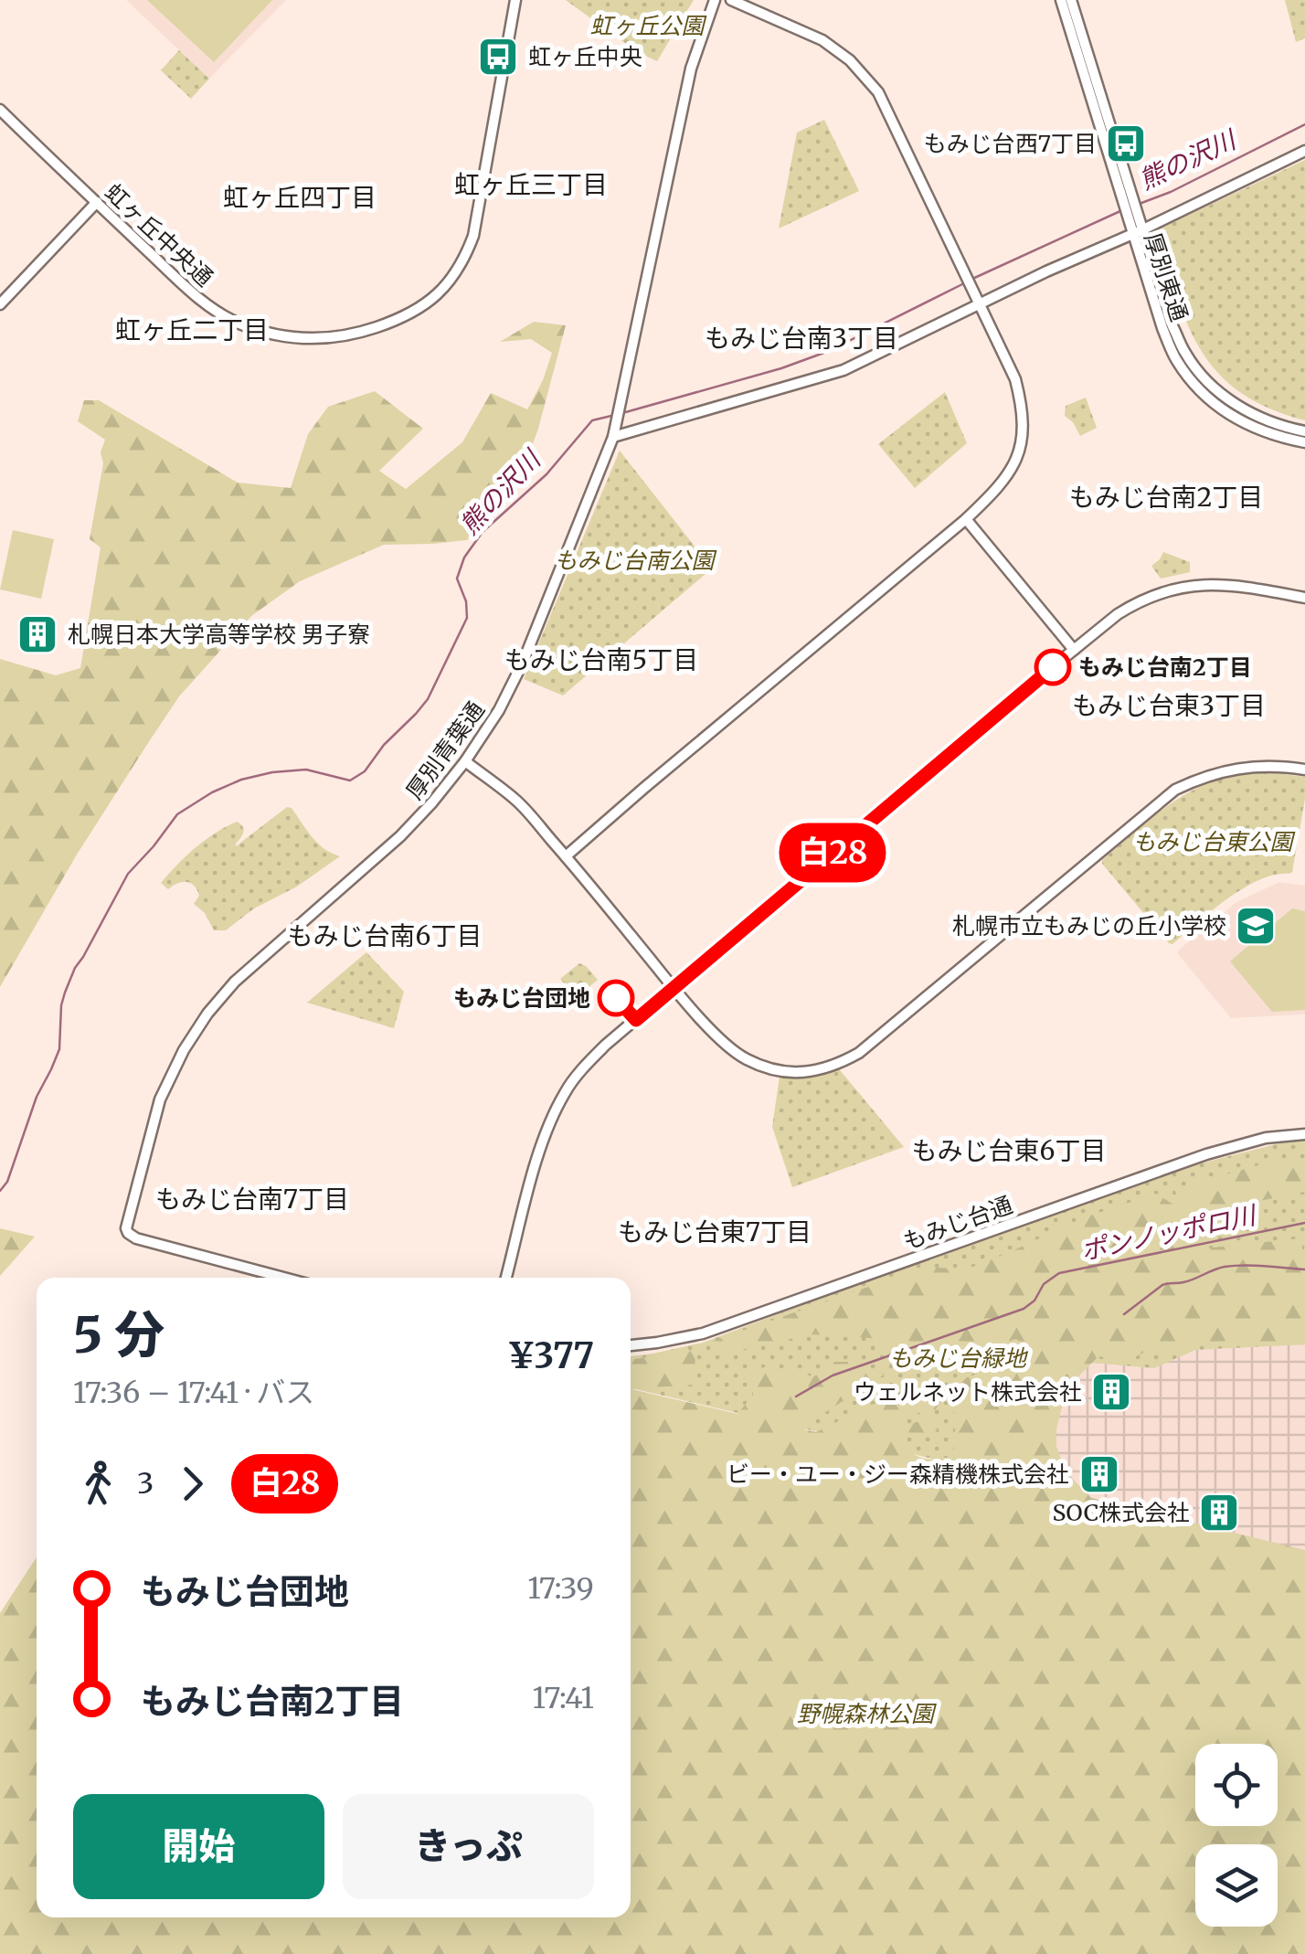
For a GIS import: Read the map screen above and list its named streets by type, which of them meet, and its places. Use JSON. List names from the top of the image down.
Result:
{
  "streets": {
    "street": [
      "虹ヶ丘中央通",
      "厚別東通",
      "厚別青葉通",
      "もみじ台通"
    ]
  },
  "districts": [
    "虹ヶ丘三丁目",
    "虹ヶ丘四丁目",
    "虹ヶ丘二丁目",
    "もみじ台南3丁目",
    "もみじ台南2丁目",
    "もみじ台南5丁目",
    "もみじ台東3丁目",
    "もみじ台南6丁目",
    "もみじ台東6丁目",
    "もみじ台南7丁目",
    "もみじ台東7丁目"
  ],
  "water": ["熊の沢川", "ポンノッポロ川"],
  "parks": [
    "虹ヶ丘公園",
    "もみじ台南公園",
    "もみじ台東公園",
    "もみじ台緑地",
    "野幌森林公園"
  ],
  "places": {
    "bus stop": ["虹ヶ丘中央", "もみじ台西7丁目"],
    "building": [
      "札幌日本大学高等学校 男子寮",
      "ウェルネット株式会社",
      "ビー・ユー・ジー森精機株式会社",
      "SOC株式会社"
    ],
    "other": ["もみじ台南2丁目", "もみじ台団地"],
    "school or university": ["札幌市立もみじの丘小学校"]
  },
  "lines": ["bus line 白28"],
  "page": {
    "on_map": "白28",
    "heading": ["5 分", "17:36 – 17:41 · バス", "¥377"],
    "legs": ["3", "白28"],
    "list": [
      {
        "name": "もみじ台団地",
        "value": "17:39"
      },
      {
        "name": "もみじ台南2丁目",
        "value": "17:41"
      }
    ],
    "buttons": ["開始", "きっぷ"]
  }
}
